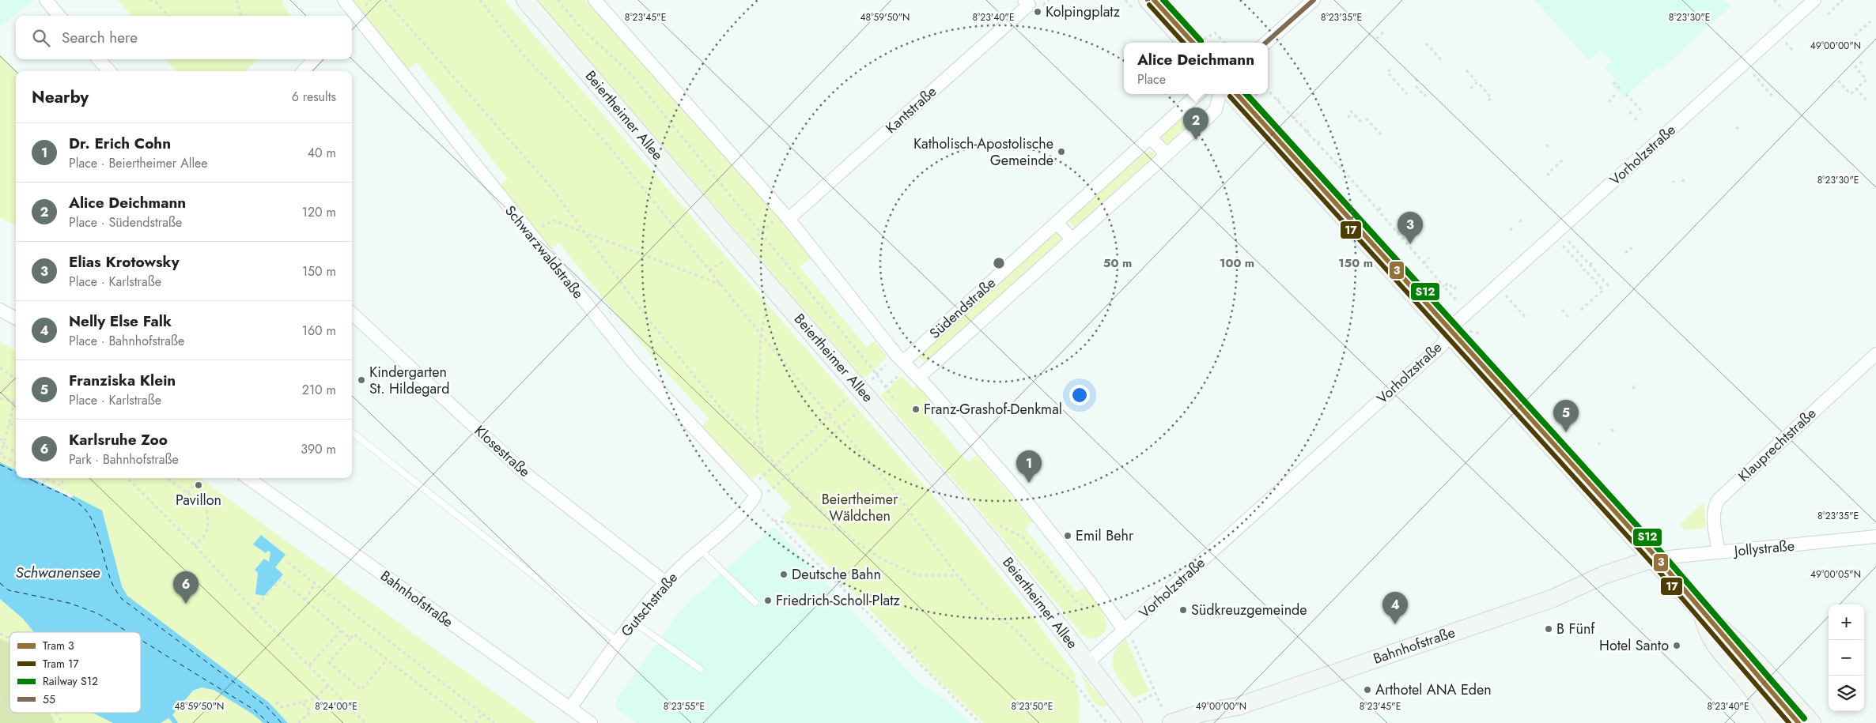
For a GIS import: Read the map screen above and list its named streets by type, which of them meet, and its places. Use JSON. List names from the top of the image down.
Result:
{
  "streets": {
    "street": [
      "Kantstraße",
      "Beiertheimer Allee",
      "Vorholzstraße",
      "Schwarzwaldstraße",
      "Südendstraße",
      "Klauprechtstraße",
      "Klosestraße",
      "Jollystraße",
      "Bahnhofstraße",
      "Gutschstraße"
    ]
  },
  "crossings": [
    ["Beiertheimer Allee", "Vorholzstraße"],
    ["Schwarzwaldstraße", "Gutschstraße"],
    ["Klauprechtstraße", "Jollystraße"],
    ["Klosestraße", "Gutschstraße"],
    ["Jollystraße", "Bahnhofstraße"],
    ["Bahnhofstraße", "Gutschstraße"]
  ],
  "water": ["Schwanensee"],
  "parks": ["Beiertheimer Wäldchen"],
  "places": [
    "Kolpingplatz",
    "Katholisch-Apostolische Gemeinde",
    "Kindergarten St. Hildegard",
    "Franz-Grashof-Denkmal",
    "Pavillon",
    "Emil Behr",
    "Deutsche Bahn",
    "Friedrich-Scholl-Platz",
    "Südkreuzgemeinde",
    "B Fünf",
    "Hotel Santo",
    "Arthotel ANA Eden"
  ],
  "lines": [
    "tram line 3",
    "rail line S12",
    "transit line 55",
    "tram line 17"
  ],
  "legend": [
    "Tram 3",
    "Tram 17",
    "Railway S12",
    "55"
  ],
  "page": {
    "search": "Search here",
    "popup": ["Alice Deichmann", "Place"],
    "heading": ["Nearby", "6 results"],
    "pins": [
      "2",
      "3",
      "5",
      "1",
      "6",
      "4"
    ],
    "list": [
      {
        "mark": "1",
        "name": "Dr. Erich Cohn",
        "note": "Place · Beiertheimer Allee",
        "value": "40 m"
      },
      {
        "mark": "2",
        "name": "Alice Deichmann",
        "note": "Place · Südendstraße",
        "value": "120 m"
      },
      {
        "mark": "3",
        "name": "Elias Krotowsky",
        "note": "Place · Karlstraße",
        "value": "150 m"
      },
      {
        "mark": "4",
        "name": "Nelly Else Falk",
        "note": "Place · Bahnhofstraße",
        "value": "160 m"
      },
      {
        "mark": "5",
        "name": "Franziska Klein",
        "note": "Place · Karlstraße",
        "value": "210 m"
      },
      {
        "mark": "6",
        "name": "Karlsruhe Zoo",
        "note": "Park · Bahnhofstraße",
        "value": "390 m"
      }
    ],
    "map_buttons": ["+", "−"]
  },
  "coordinates": [
    "8°23'45\"E",
    "8°23'40\"E",
    "8°23'35\"E",
    "8°23'30\"E",
    "48°59'50\"N",
    "49°00'00\"N",
    "49°00'05\"N",
    "8°24'00\"E",
    "8°23'55\"E",
    "8°23'50\"E"
  ],
  "rings": ["50 m", "100 m", "150 m"]
}
